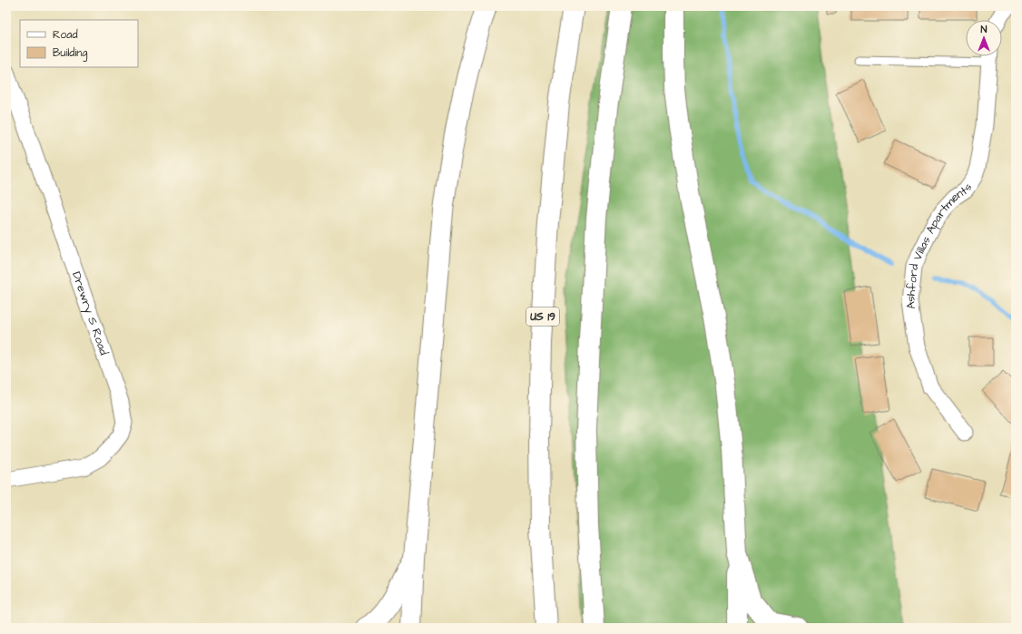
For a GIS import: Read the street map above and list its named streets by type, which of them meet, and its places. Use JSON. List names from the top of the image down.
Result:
{
  "streets": {
    "highway": ["US 19"],
    "street": ["Ashford Villas Apartments", "Drewry S Road"]
  },
  "legend": ["Road", "Building"],
  "north": "top"
}
